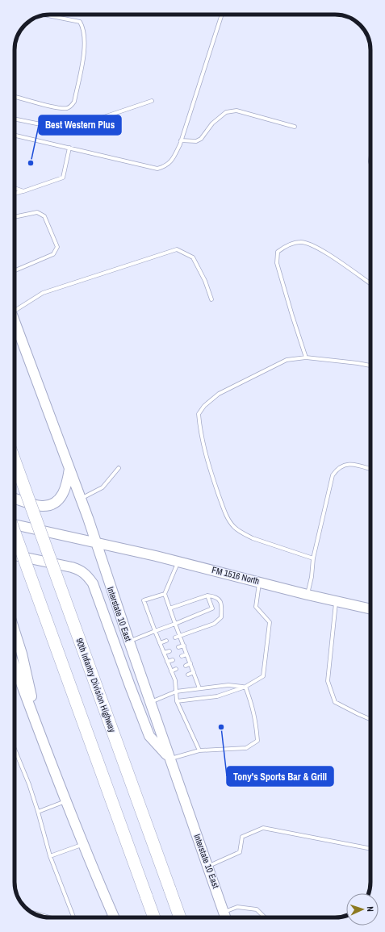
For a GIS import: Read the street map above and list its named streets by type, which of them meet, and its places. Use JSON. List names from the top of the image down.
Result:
{
  "streets": {
    "highway": ["90th Infantry Division Highway"],
    "main road": ["FM 1516 North", "Interstate 10 East"]
  },
  "crossings": [
    ["FM 1516 North", "Interstate 10 East"]
  ],
  "places": ["Best Western Plus", "Tony's Sports Bar & Grill"],
  "north": "right"
}
